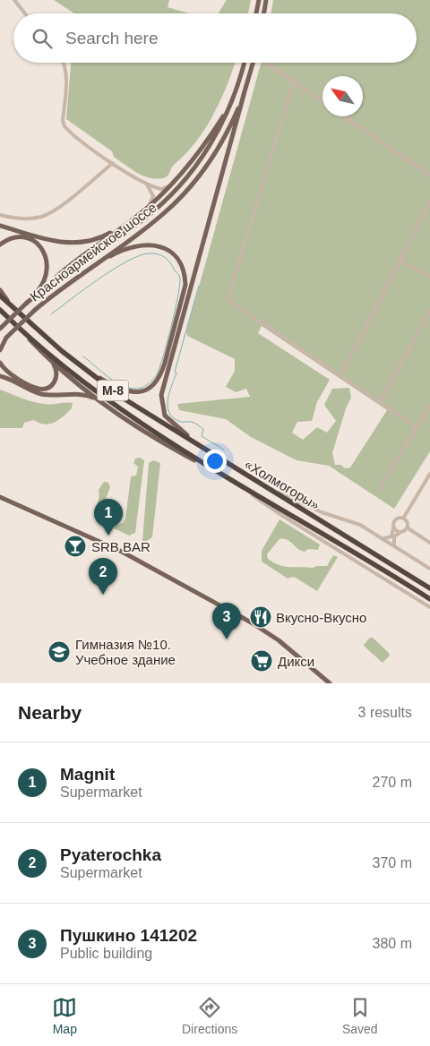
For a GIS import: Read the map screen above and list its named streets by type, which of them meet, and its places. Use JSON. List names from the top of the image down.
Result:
{
  "streets": {
    "highway": ["М-8", "«Холмогоры»"],
    "main road": ["Красноармейское шоссе"]
  },
  "places": {
    "bar": ["SRB BAR"],
    "restaurant": ["Вкусно-Вкусно"],
    "school or university": ["Гимназия №10. Учебное здание"],
    "supermarket": ["Дикси"]
  },
  "north": "top left",
  "page": {
    "search": "Search here",
    "pins": ["1", "2", "3"],
    "heading": ["Nearby", "3 results"],
    "list": [
      {
        "mark": "1",
        "name": "Magnit",
        "note": "Supermarket",
        "value": "270 m"
      },
      {
        "mark": "2",
        "name": "Pyaterochka",
        "note": "Supermarket",
        "value": "370 m"
      },
      {
        "mark": "3",
        "name": "Пушкино 141202",
        "note": "Public building",
        "value": "380 m"
      }
    ],
    "nav": ["Map", "Directions", "Saved"]
  }
}
